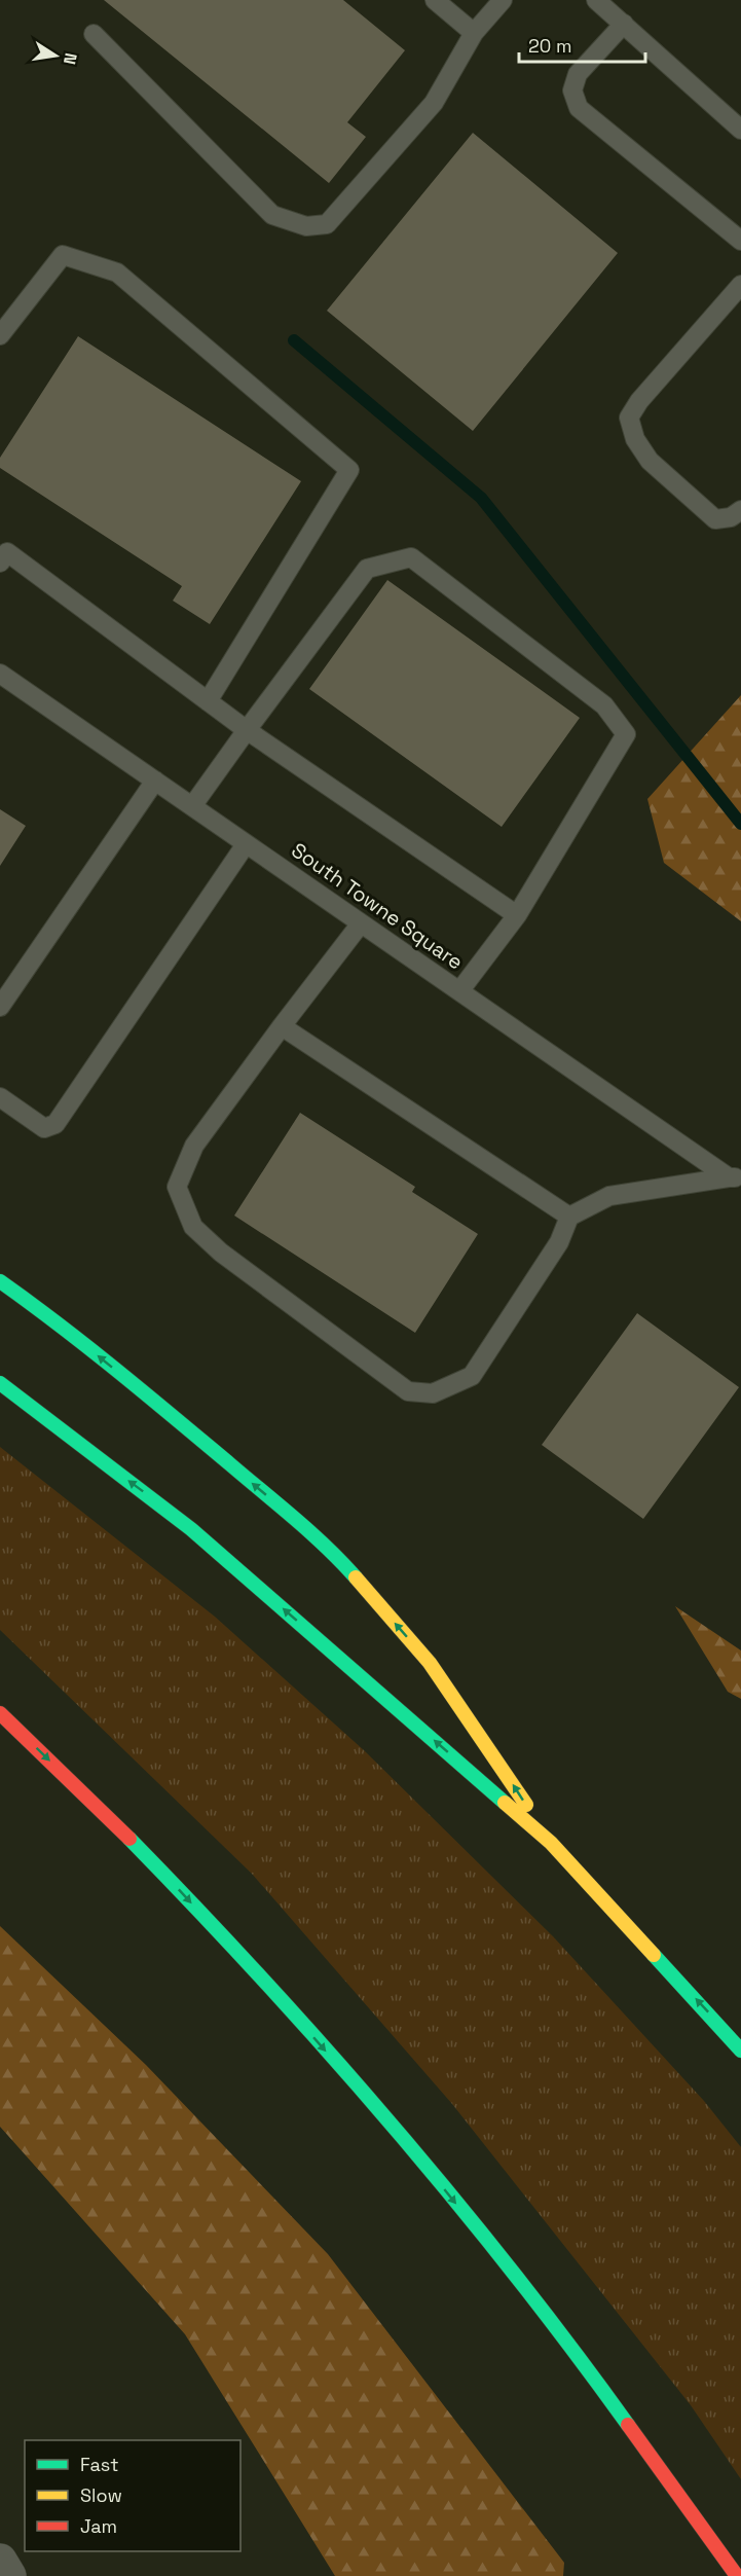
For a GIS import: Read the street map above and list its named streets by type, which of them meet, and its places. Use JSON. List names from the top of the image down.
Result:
{
  "streets": {
    "lane": ["South Towne Square"]
  },
  "legend": ["Fast", "Slow", "Jam"],
  "scale_bar": "20 m",
  "north": "right"
}
